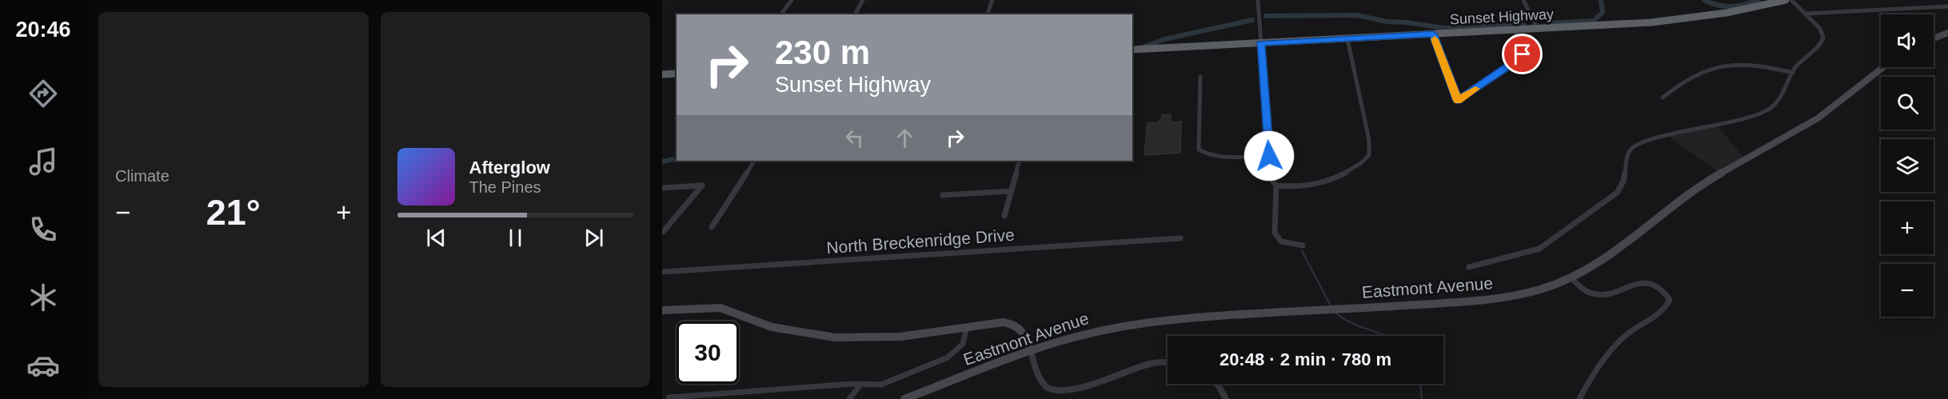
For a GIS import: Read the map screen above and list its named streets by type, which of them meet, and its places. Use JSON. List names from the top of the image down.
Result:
{
  "streets": {
    "highway": ["Sunset Highway"],
    "main road": ["Eastmont Avenue"],
    "street": ["North Breckenridge Drive"]
  },
  "page": {
    "tabs": "20:46",
    "tile": "Climate",
    "map_buttons": ["+", "−"],
    "turn": ["230 m", "Sunset Highway"],
    "song": ["Afterglow", "The Pines"],
    "heat": ["−", "21°", "+"],
    "limit": "30",
    "trip": "20:48 · 2 min · 780 m"
  }
}
